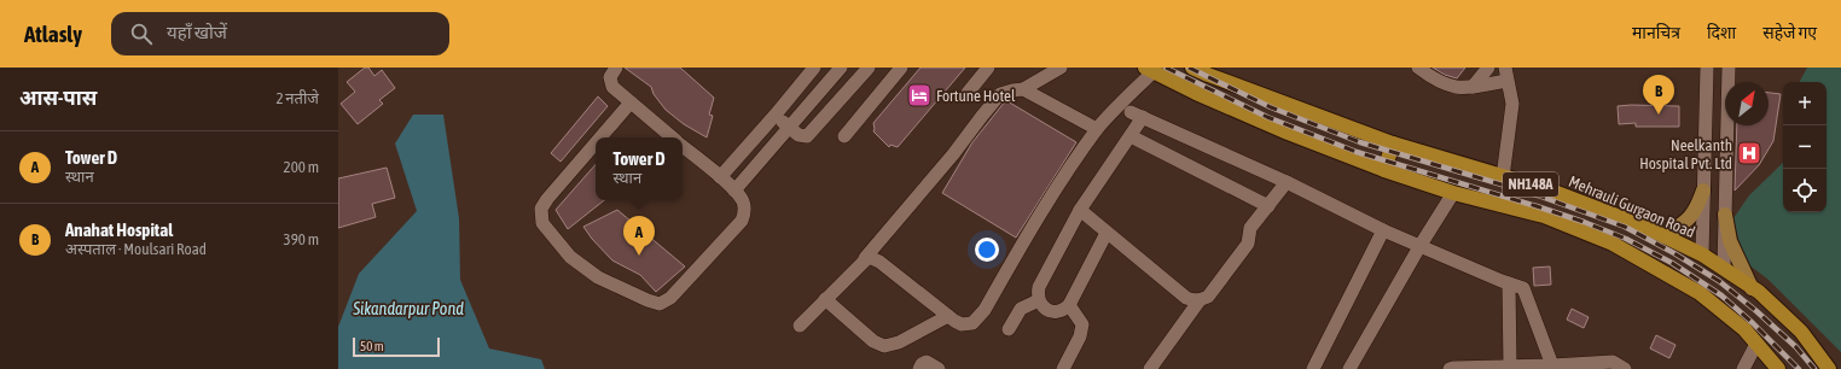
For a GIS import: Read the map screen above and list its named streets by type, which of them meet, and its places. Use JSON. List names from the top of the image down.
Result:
{
  "streets": {
    "highway": ["NH148A", "Mehrauli Gurgaon Road"]
  },
  "water": ["Sikandarpur Pond"],
  "places": {
    "hotel": ["Fortune Hotel"],
    "hospital": ["Neelkanth Hospital Pvt. Ltd"]
  },
  "scale_bar": "50 m",
  "north": "top right",
  "page": {
    "header": "Atlasly",
    "search": "यहाँ खोजें",
    "nav": ["मानचित्र", "दिशा", "सहेजे गए"],
    "heading": ["आस-पास", "2 नतीजे"],
    "pins": ["B", "A"],
    "map_buttons": ["+", "−"],
    "list": [
      {
        "mark": "A",
        "name": "Tower D",
        "note": "स्थान",
        "value": "200 m"
      },
      {
        "mark": "B",
        "name": "Anahat Hospital",
        "note": "अस्पताल · Moulsari Road",
        "value": "390 m"
      }
    ],
    "popup": ["Tower D", "स्थान"],
    "scale": "50 m"
  }
}
